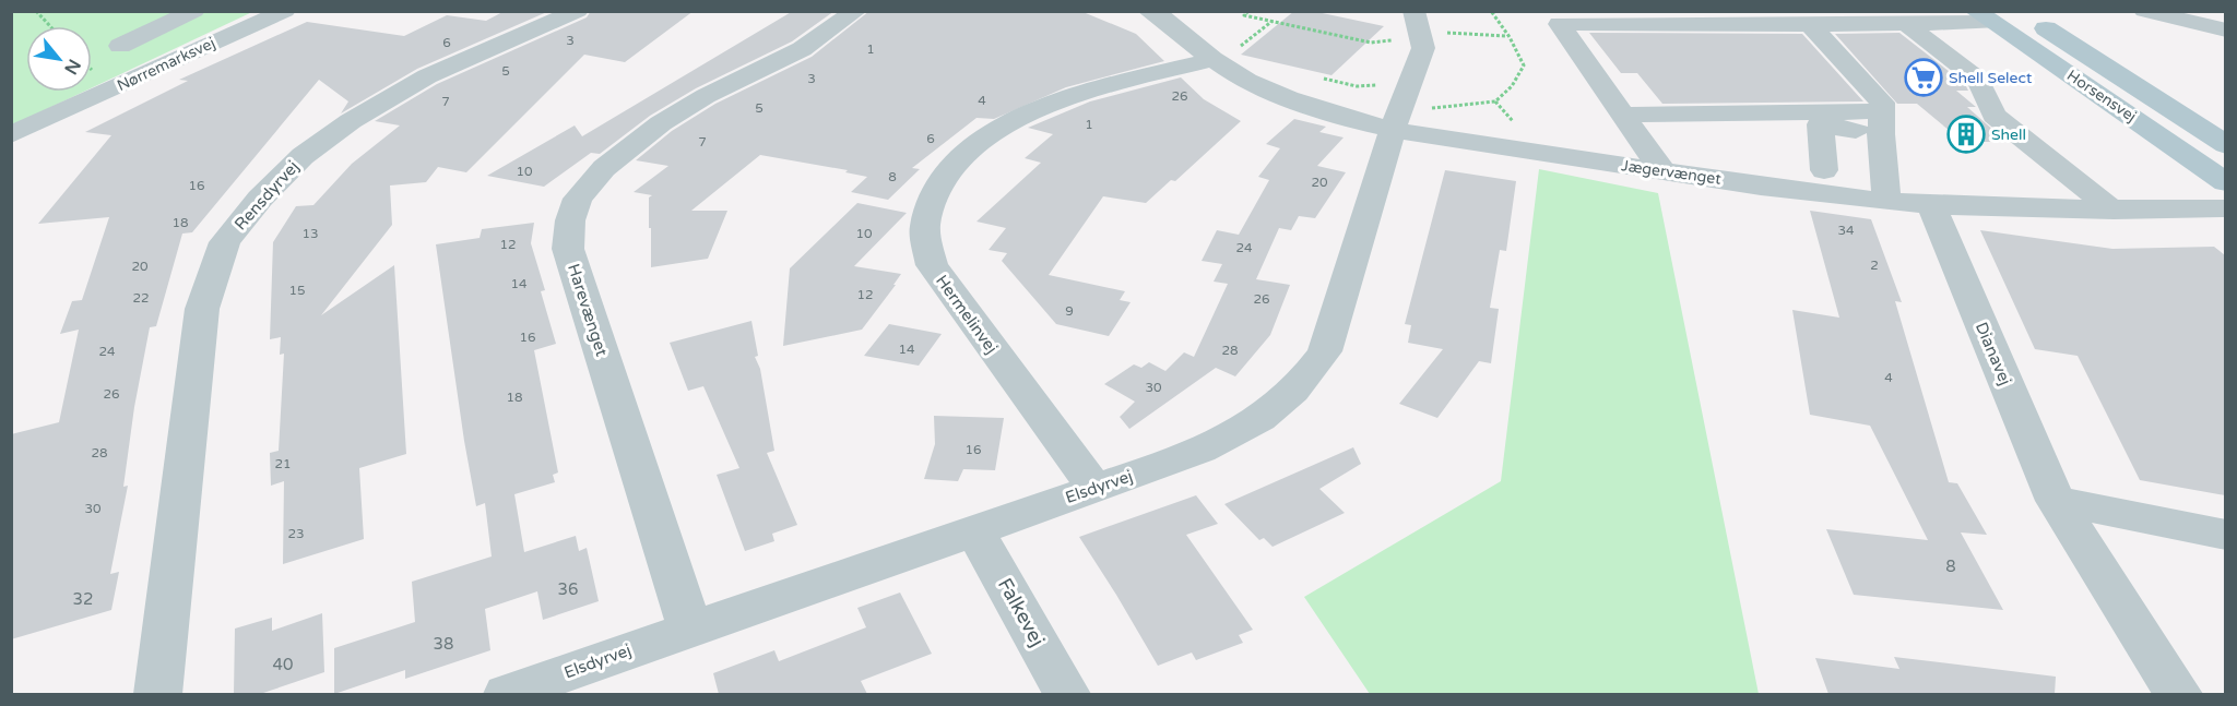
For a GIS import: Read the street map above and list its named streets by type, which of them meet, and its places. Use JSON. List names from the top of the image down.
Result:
{
  "streets": {
    "main road": ["Horsensvej"],
    "street": [
      "Nørremarksvej",
      "Jægervænget",
      "Rensdyrvej",
      "Harevænget",
      "Hermelinvej",
      "Dianavej",
      "Elsdyrvej",
      "Falkevej"
    ]
  },
  "crossings": [
    ["Jægervænget", "Hermelinvej"],
    ["Jægervænget", "Dianavej"],
    ["Jægervænget", "Elsdyrvej"],
    ["Harevænget", "Elsdyrvej"],
    ["Hermelinvej", "Elsdyrvej"],
    ["Elsdyrvej", "Falkevej"]
  ],
  "places": {
    "supermarket": ["Shell Select"],
    "building": ["Shell"]
  },
  "house_numbers": [
    "3",
    "6",
    "1",
    "5",
    "3",
    "26",
    "4",
    "7",
    "5",
    "1",
    "6",
    "7",
    "10",
    "8",
    "20",
    "16",
    "18",
    "34",
    "13",
    "10",
    "12",
    "24",
    "2",
    "20",
    "14",
    "15",
    "12",
    "22",
    "26",
    "9",
    "16",
    "14",
    "28",
    "24",
    "4",
    "30",
    "26",
    "18",
    "16",
    "28",
    "21",
    "30",
    "23",
    "8",
    "36",
    "32",
    "38",
    "40"
  ],
  "north": "bottom right"
}
